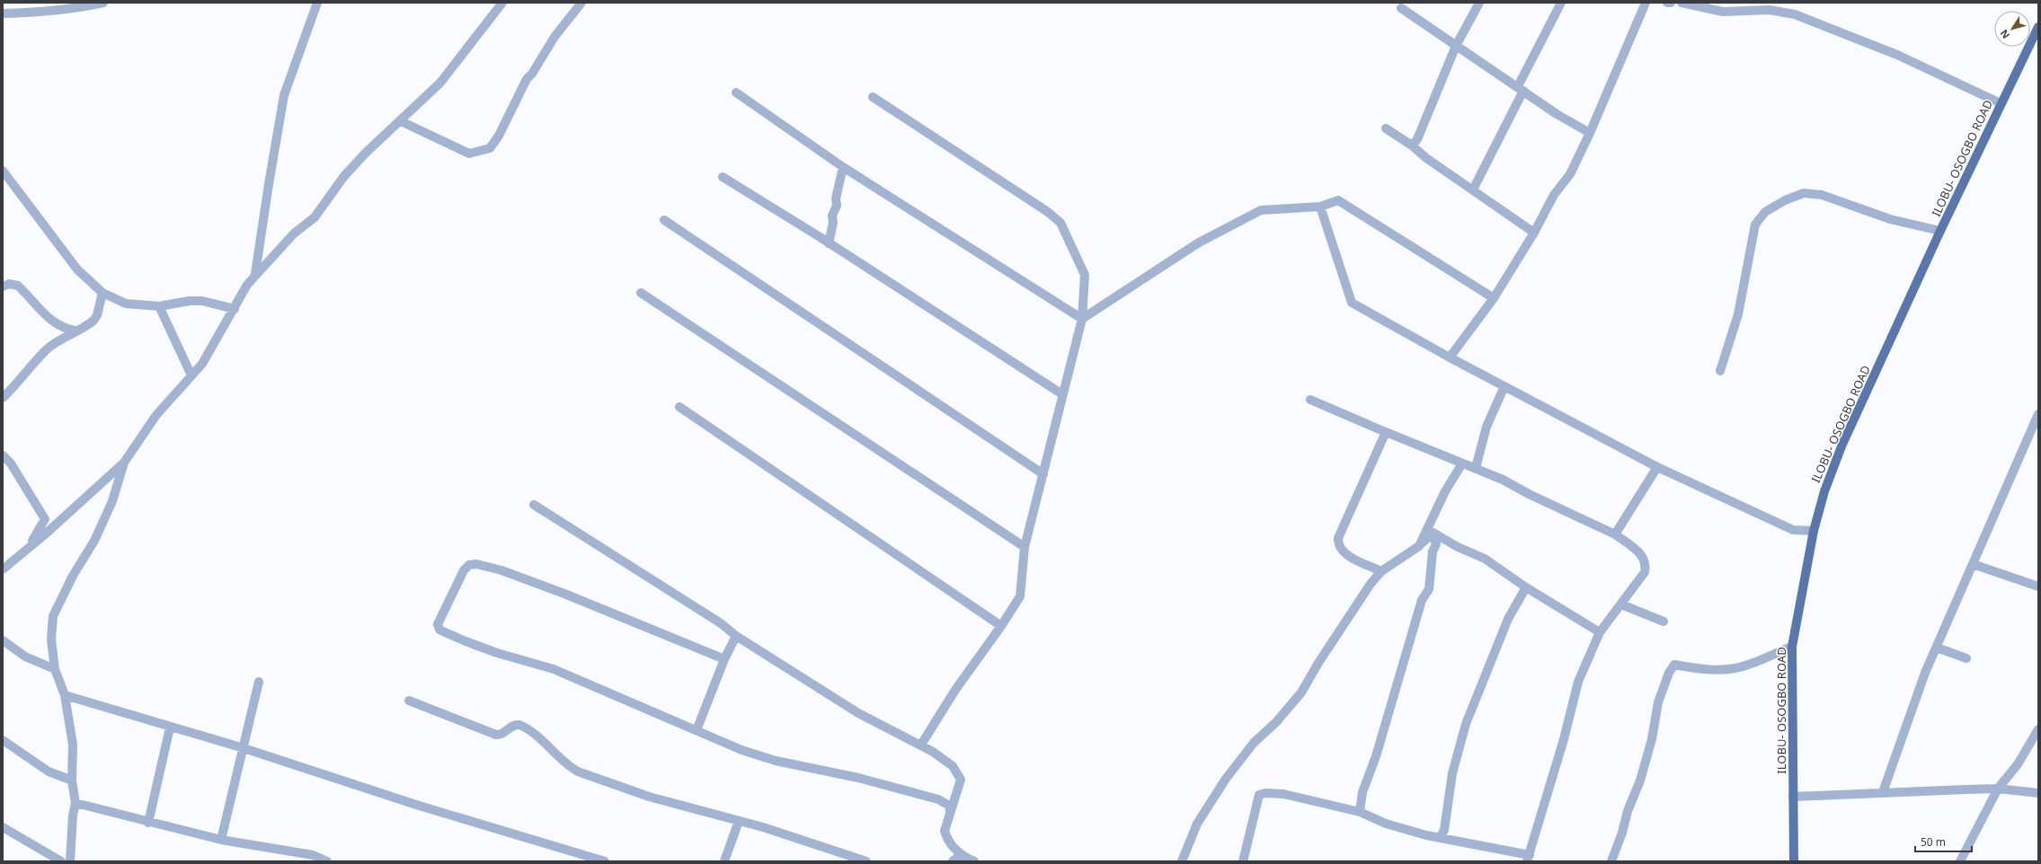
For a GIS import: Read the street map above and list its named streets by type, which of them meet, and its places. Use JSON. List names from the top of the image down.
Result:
{
  "streets": {
    "main road": ["ILOBU- OSOGBO ROAD"]
  },
  "scale_bar": "50 m",
  "north": "bottom left"
}
